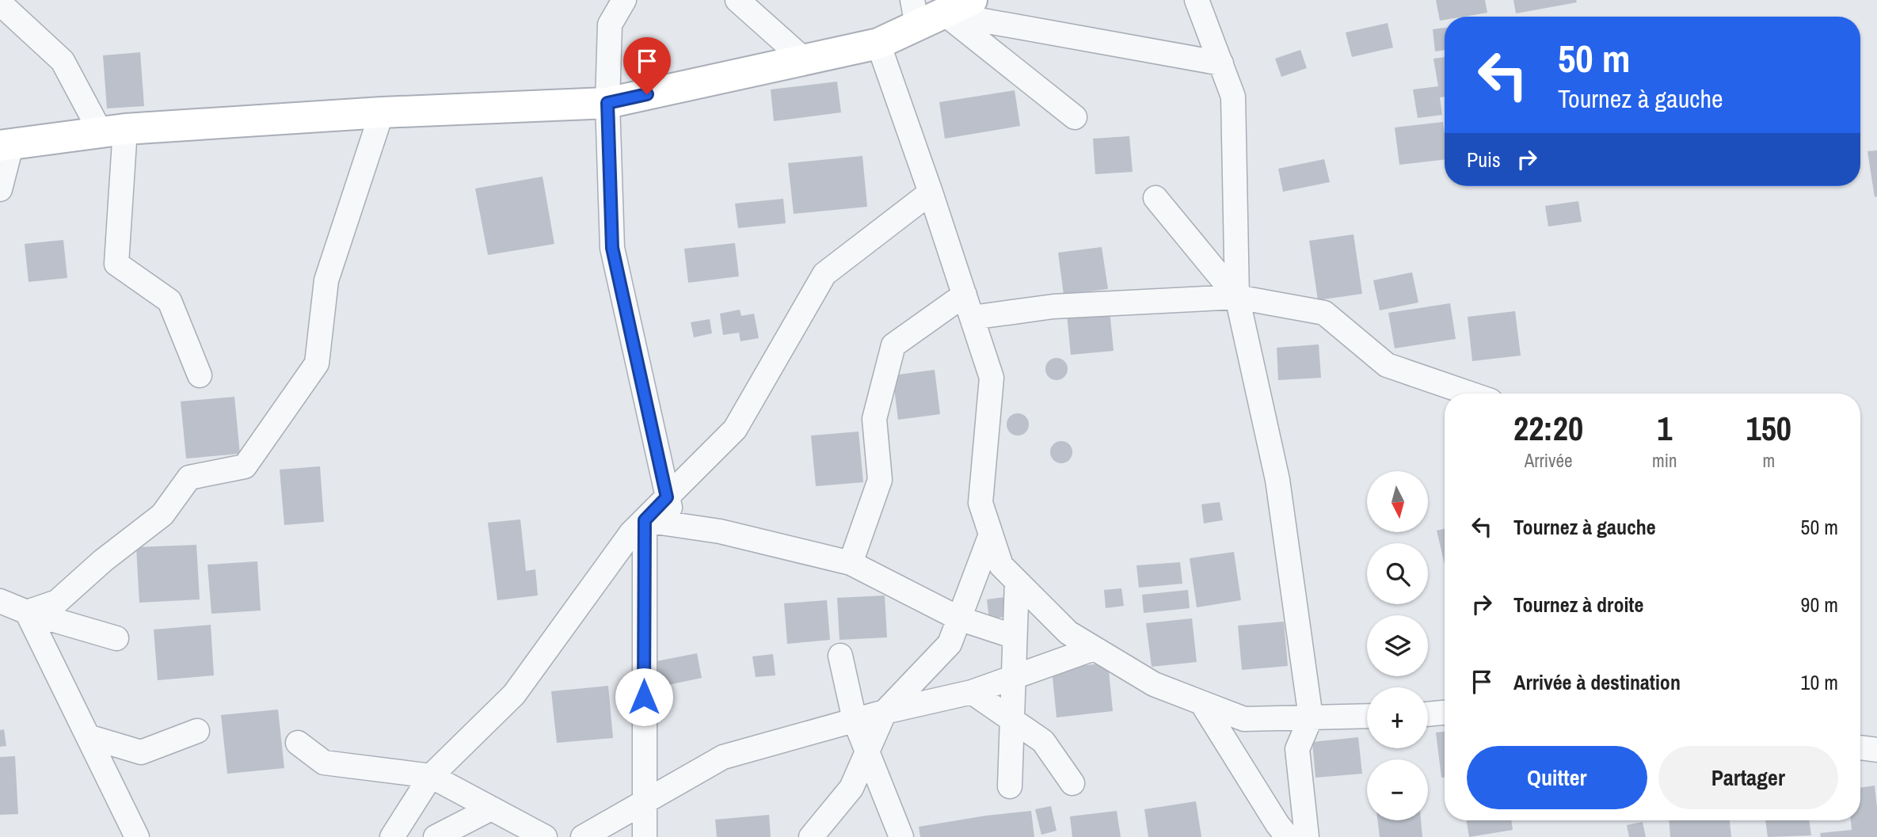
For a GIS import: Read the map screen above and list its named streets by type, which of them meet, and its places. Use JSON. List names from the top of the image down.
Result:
{
  "north": "bottom",
  "page": {
    "turn": ["50 m", "Tournez à gauche"],
    "then": "Puis",
    "eta": [
      "22:20",
      "Arrivée",
      "1",
      "min",
      "150",
      "m"
    ],
    "map_buttons": ["+", "−"],
    "list": [
      {
        "name": "Tournez à gauche",
        "value": "50 m"
      },
      {
        "name": "Tournez à droite",
        "value": "90 m"
      },
      {
        "name": "Arrivée à destination",
        "value": "10 m"
      }
    ],
    "buttons": ["Quitter", "Partager"]
  }
}
